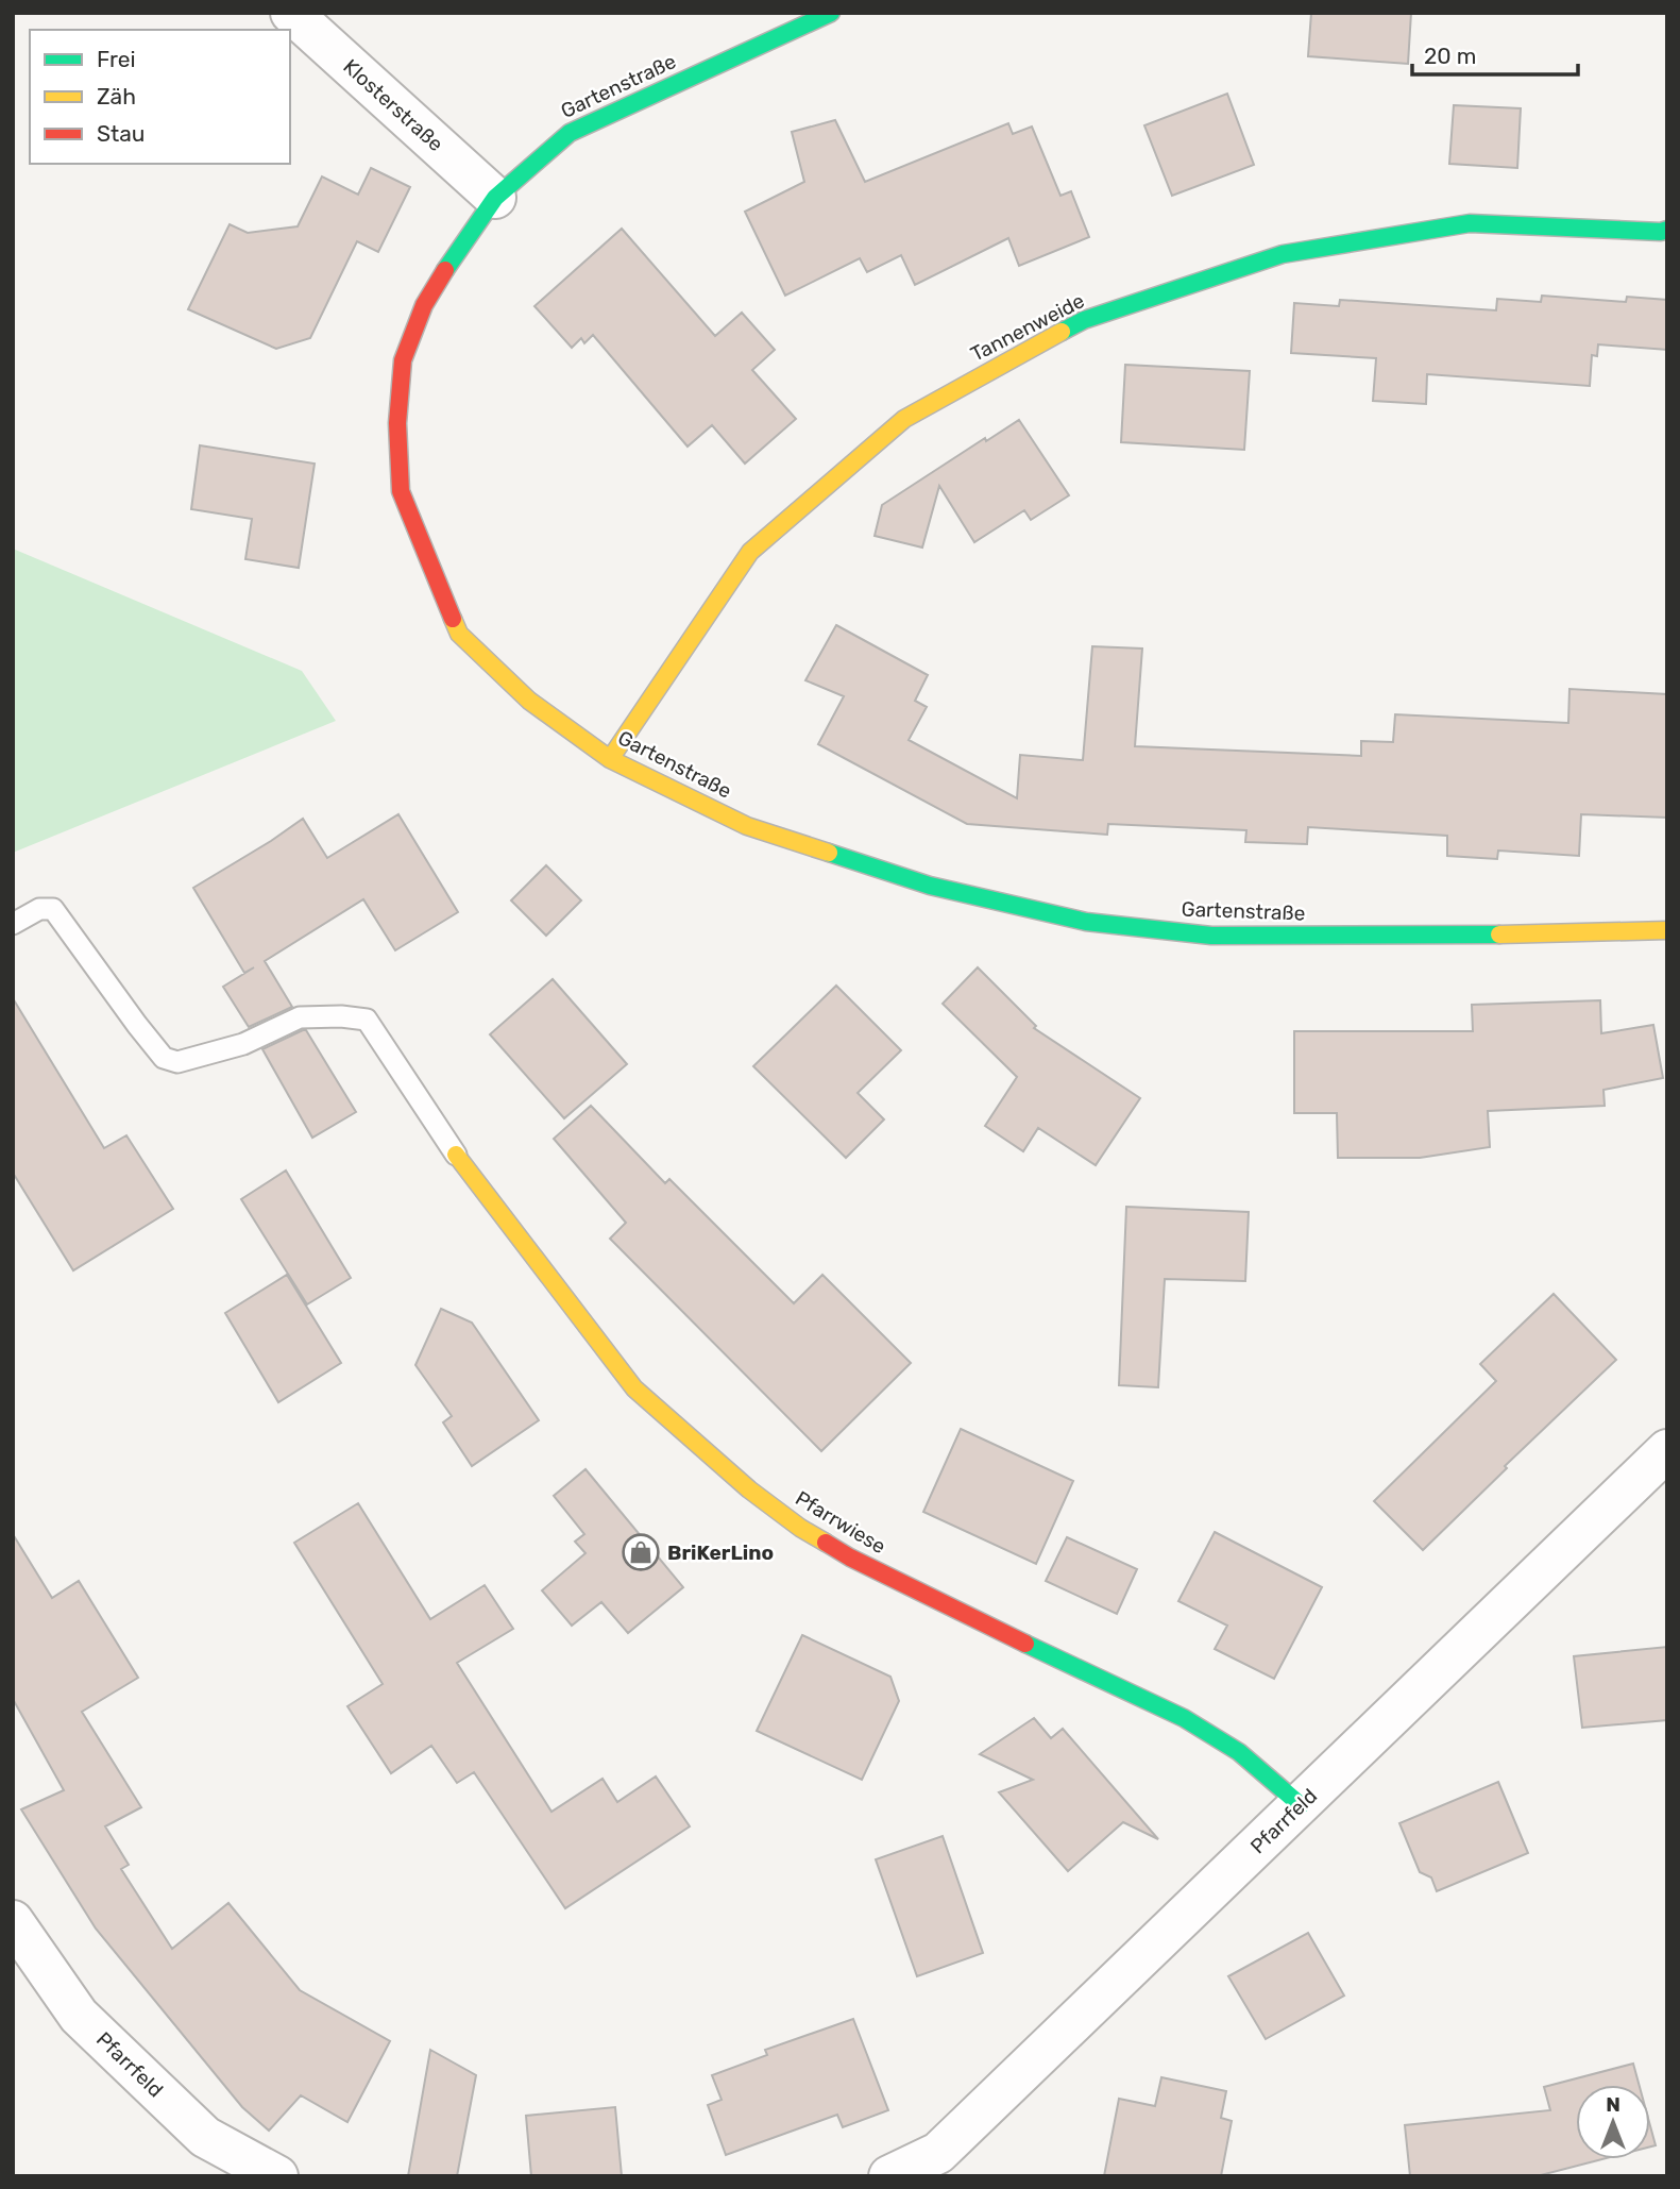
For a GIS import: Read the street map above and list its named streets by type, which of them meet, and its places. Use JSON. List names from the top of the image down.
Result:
{
  "streets": {
    "street": [
      "Gartenstraße",
      "Klosterstraße",
      "Tannenweide",
      "Pfarrwiese",
      "Pfarrfeld"
    ]
  },
  "crossings": [
    ["Gartenstraße", "Klosterstraße"],
    ["Gartenstraße", "Tannenweide"],
    ["Pfarrwiese", "Pfarrfeld"]
  ],
  "places": {
    "shop": ["BriKerLino"]
  },
  "legend": ["Frei", "Zäh", "Stau"],
  "scale_bar": "20 m",
  "north": "top"
}
